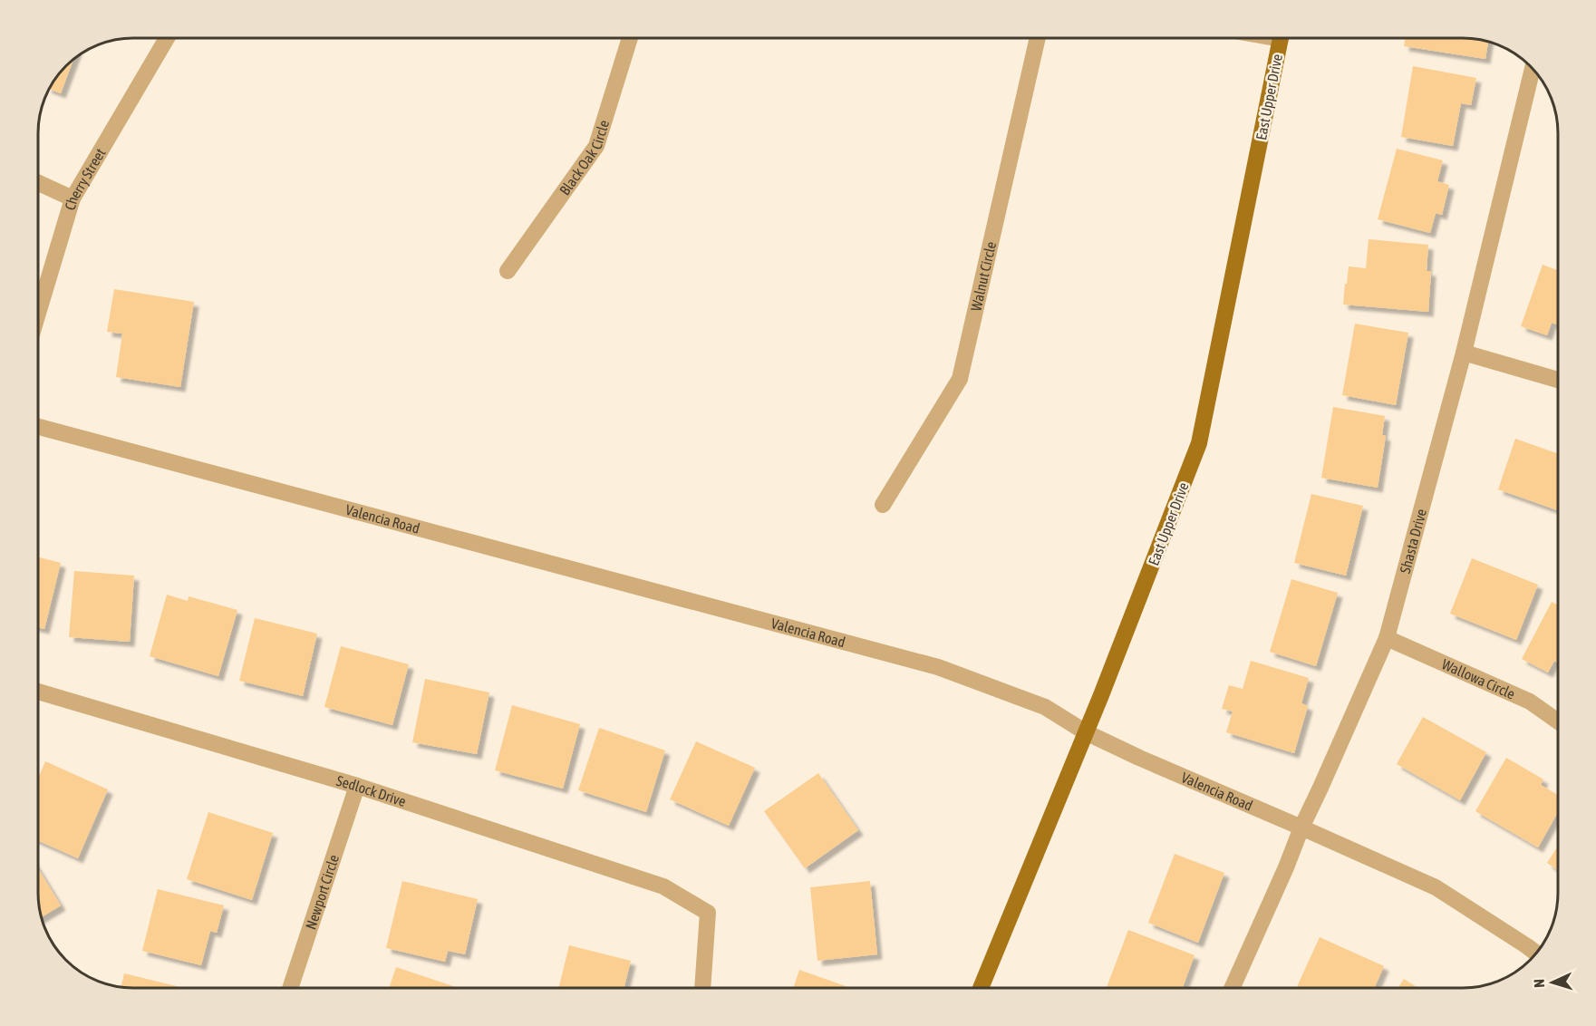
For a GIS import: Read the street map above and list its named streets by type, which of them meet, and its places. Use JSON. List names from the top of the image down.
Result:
{
  "streets": {
    "main road": ["East Upper Drive"],
    "street": [
      "Black Oak Circle",
      "Cherry Street",
      "Walnut Circle",
      "Valencia Road",
      "Shasta Drive",
      "Wallowa Circle",
      "Sedlock Drive",
      "Newport Circle"
    ]
  },
  "crossings": [
    ["East Upper Drive", "Valencia Road"],
    ["Valencia Road", "Shasta Drive"],
    ["Shasta Drive", "Wallowa Circle"],
    ["Sedlock Drive", "Newport Circle"]
  ],
  "north": "left"
}
